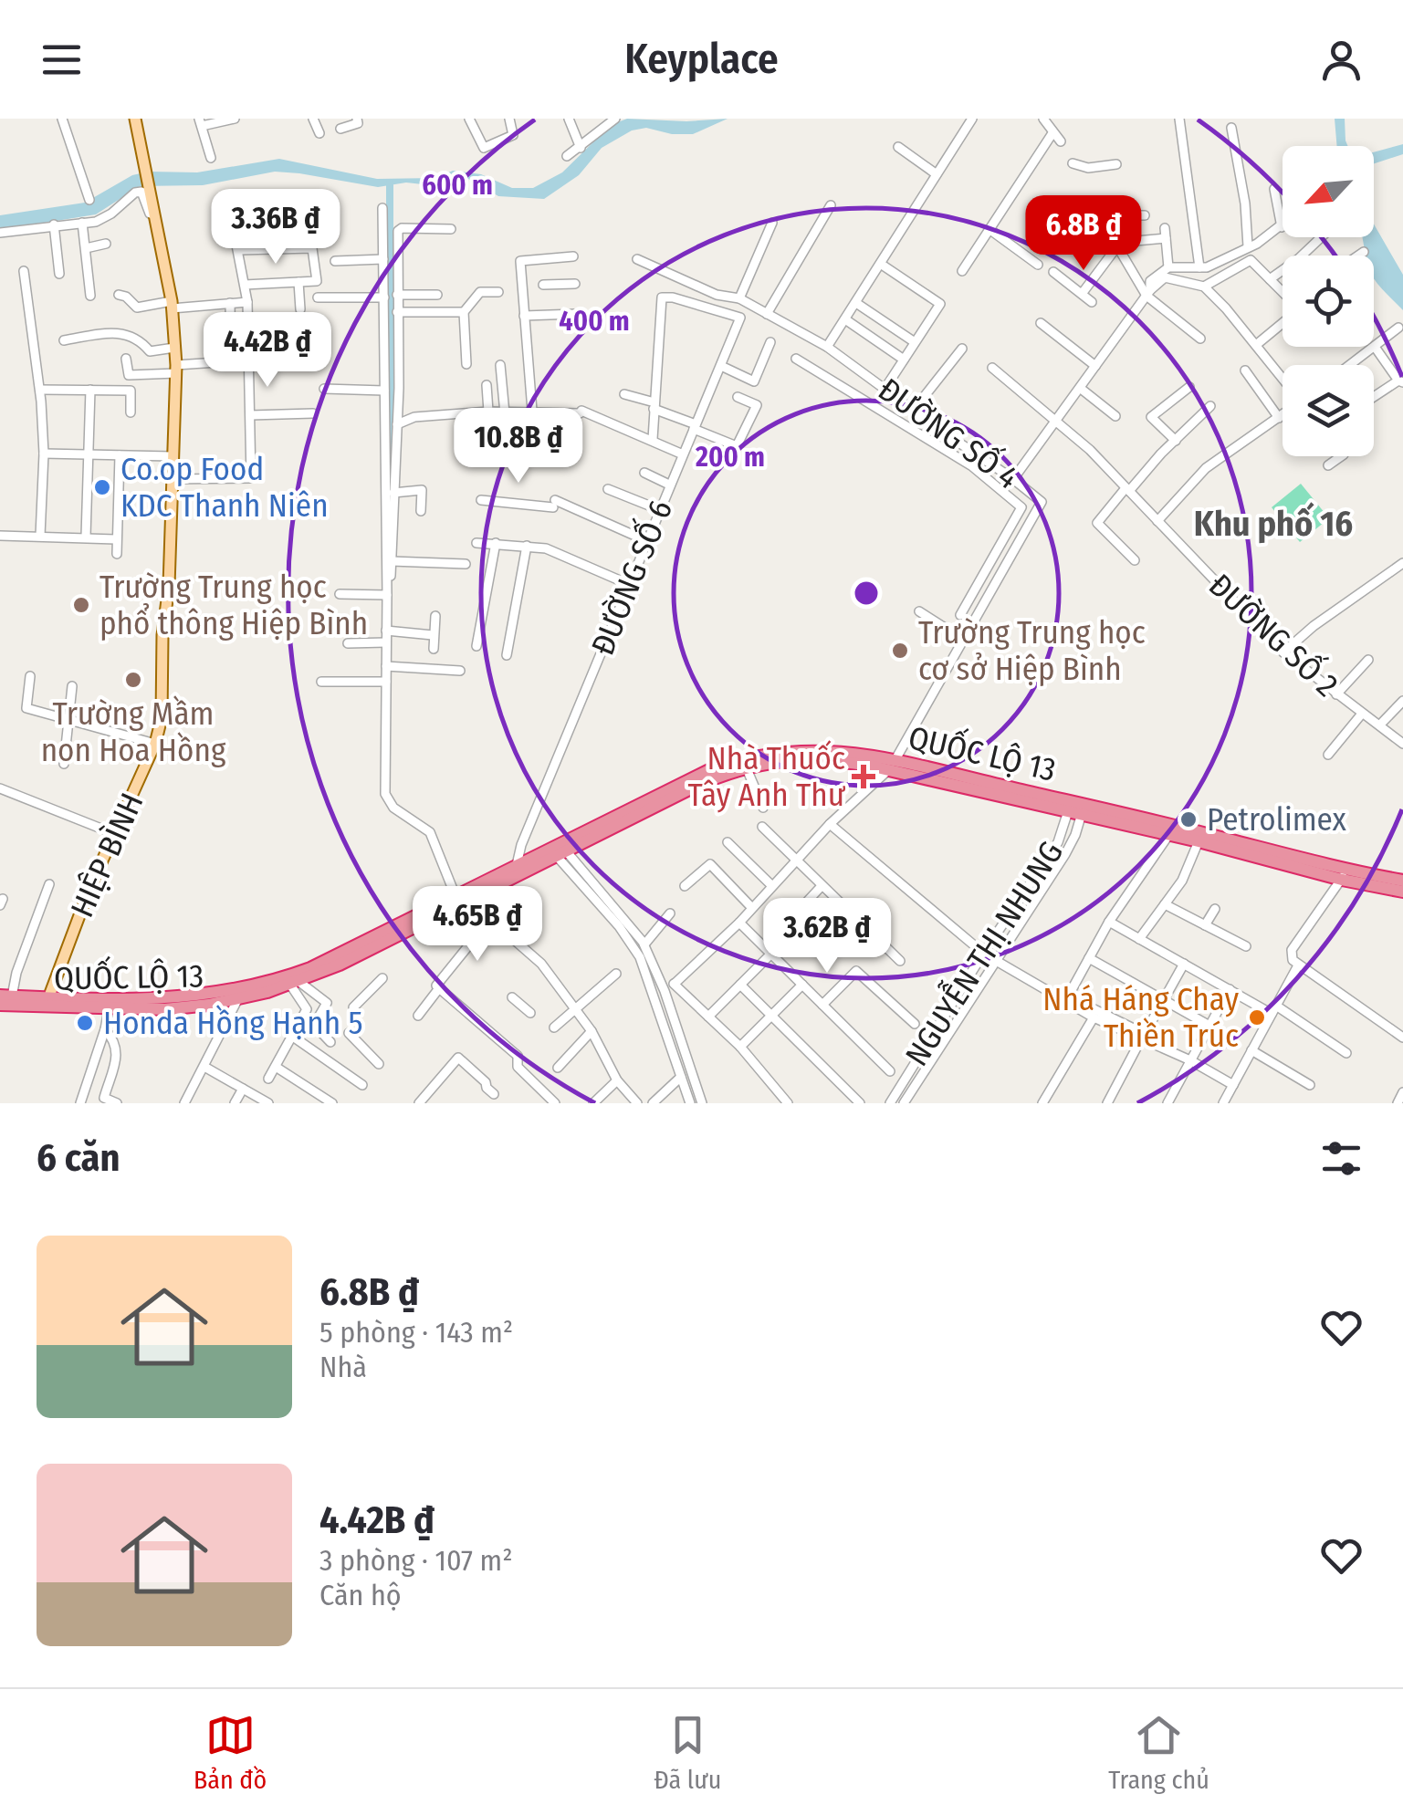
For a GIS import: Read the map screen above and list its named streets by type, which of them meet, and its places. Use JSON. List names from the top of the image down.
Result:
{
  "streets": {
    "highway": ["QUỐC LỘ 13"],
    "main road": ["HIỆP BÌNH"],
    "street": [
      "ĐƯỜNG SỐ 4",
      "ĐƯỜNG SỐ 6",
      "ĐƯỜNG SỐ 2",
      "NGUYỄN THỊ NHUNG"
    ]
  },
  "crossings": [
    ["ĐƯỜNG SỐ 4", "QUỐC LỘ 13"],
    ["ĐƯỜNG SỐ 6", "QUỐC LỘ 13"],
    ["QUỐC LỘ 13", "HIỆP BÌNH"],
    ["QUỐC LỘ 13", "NGUYỄN THỊ NHUNG"]
  ],
  "districts": ["Khu phố 16"],
  "places": {
    "other": [
      "Co.op Food KDC Thanh Niên",
      "Trường Trung học phổ thông Hiệp Bình",
      "Trường Trung học cơ sở Hiệp Bình",
      "Trường Mầm non Hoa Hồng",
      "Petrolimex",
      "Nhá Háng Chay Thiền Trúc",
      "Honda Hồng Hạnh 5"
    ],
    "health": ["Nhà Thuốc Tây Anh Thư"]
  },
  "north": "bottom left",
  "page": {
    "header": "Keyplace",
    "price": [
      "3.36B ₫",
      "6.8B ₫",
      "4.42B ₫",
      "10.8B ₫",
      "4.65B ₫",
      "3.62B ₫"
    ],
    "heading": "6 căn",
    "list": [
      {
        "name": "6.8B ₫",
        "note": "5 phòng · 143 m² · Nhà"
      },
      {
        "name": "4.42B ₫",
        "note": "3 phòng · 107 m² · Căn hộ"
      }
    ],
    "tabs": ["Bản đồ", "Đã lưu", "Trang chủ"]
  },
  "rings": ["600 m", "400 m", "200 m"]
}
